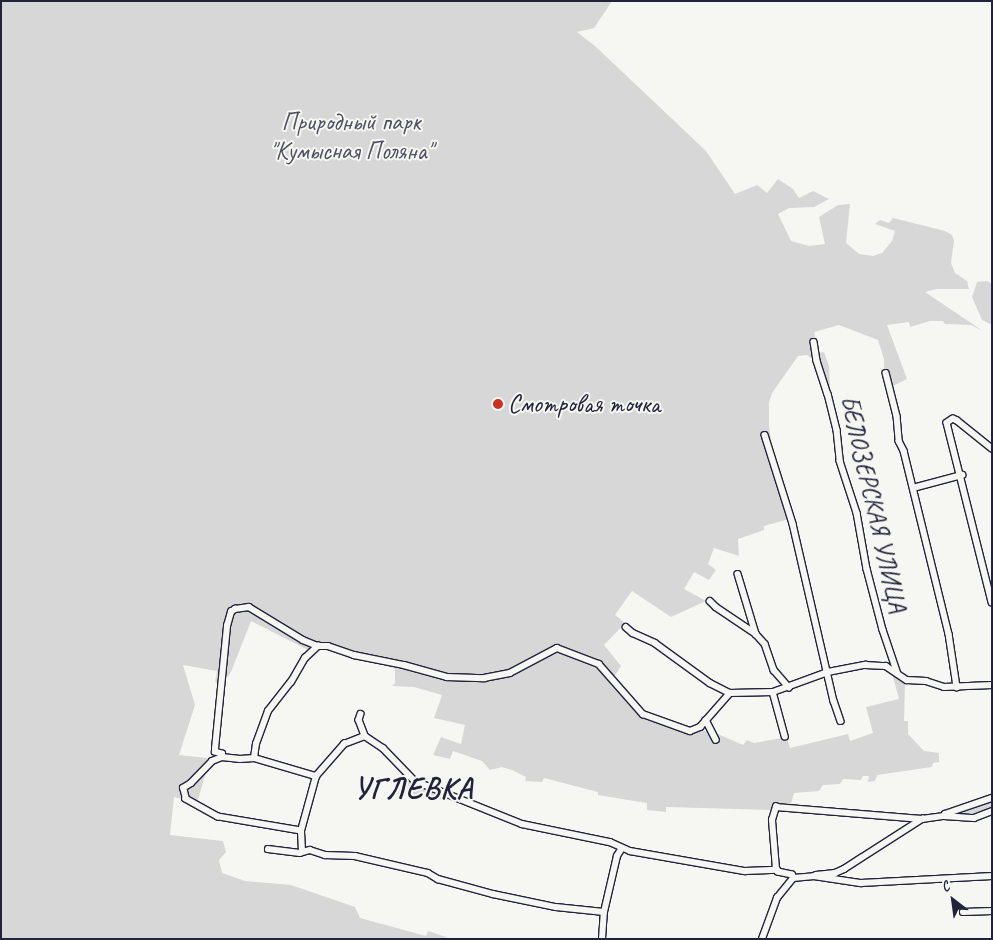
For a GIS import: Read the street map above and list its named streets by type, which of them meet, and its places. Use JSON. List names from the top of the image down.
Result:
{
  "streets": {
    "street": ["БЕЛОЗЕРСКАЯ УЛИЦА"]
  },
  "districts": ["УГЛЕВКА"],
  "parks": ["Природный парк \"Кумысная Поляна\""],
  "places": ["Смотровая точка"],
  "north": "top left"
}
